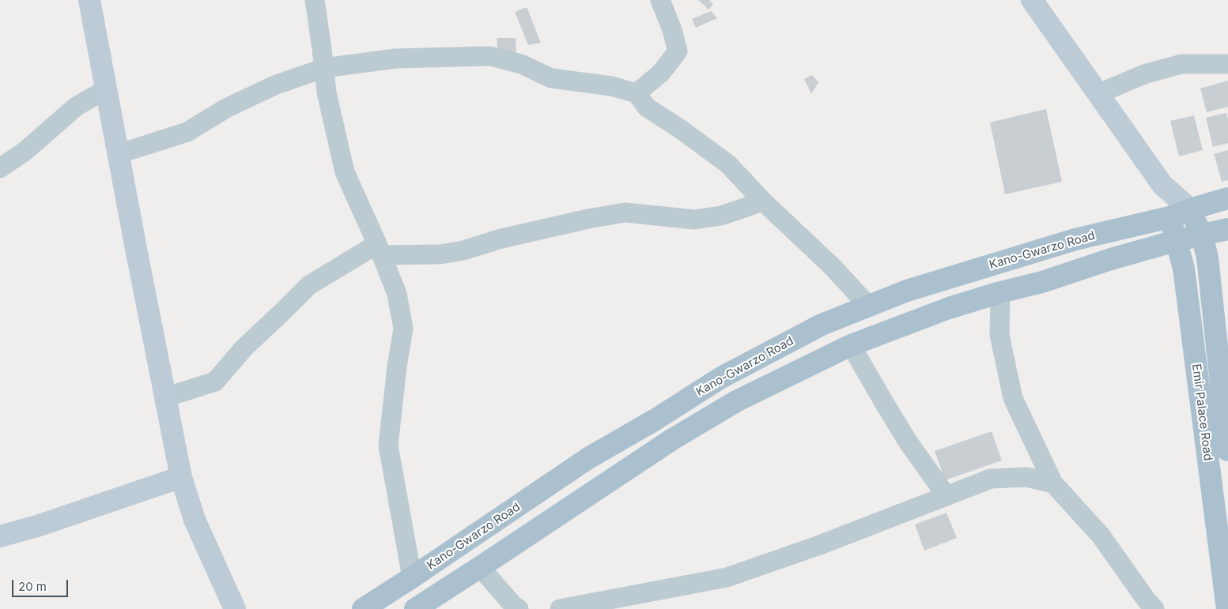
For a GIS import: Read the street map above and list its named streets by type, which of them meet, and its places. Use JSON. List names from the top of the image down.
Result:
{
  "streets": {
    "main road": ["Kano-Gwarzo Road", "Emir Palace Road"]
  },
  "crossings": [
    ["Kano-Gwarzo Road", "Emir Palace Road"]
  ],
  "scale_bar": "20 m"
}
